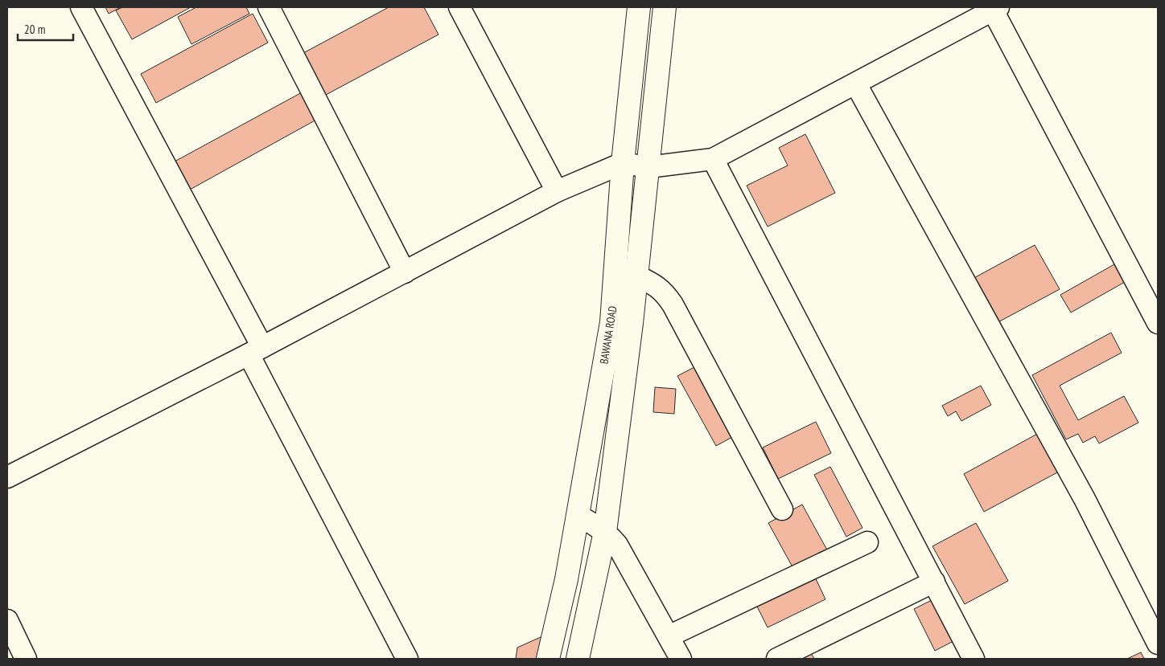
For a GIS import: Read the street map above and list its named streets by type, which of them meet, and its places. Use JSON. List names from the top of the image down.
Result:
{
  "streets": {
    "main road": ["BAWANA ROAD"]
  },
  "scale_bar": "20 m"
}
